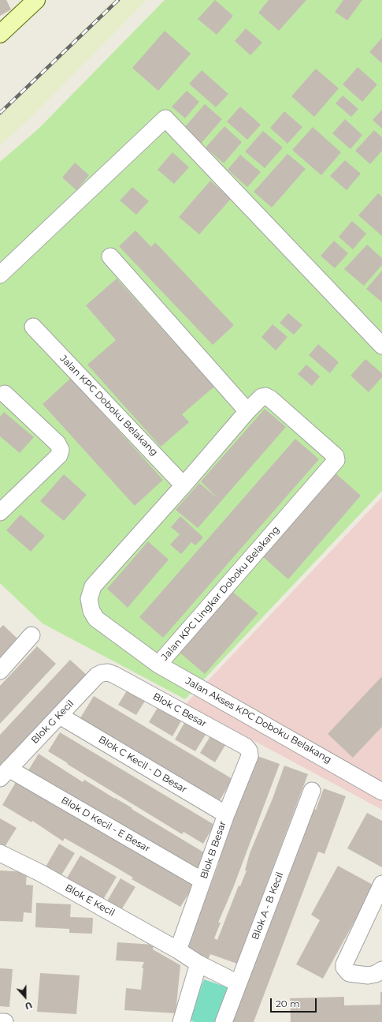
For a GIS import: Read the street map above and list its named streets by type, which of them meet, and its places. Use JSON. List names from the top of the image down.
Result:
{
  "streets": {
    "street": [
      "Jalan KPC Doboku Belakang",
      "Jalan KPC Lingkar Doboku Belakang",
      "Blok C Besar",
      "Jalan Akses KPC Doboku Belakang",
      "Blok G Kecil",
      "Blok C Kecil - D Besar",
      "Blok D Kecil - E Besar",
      "Blok B Besar",
      "Blok E Kecil",
      "Blok A - B Kecil"
    ]
  },
  "crossings": [
    ["Jalan KPC Doboku Belakang", "Jalan KPC Lingkar Doboku Belakang"],
    ["Jalan KPC Lingkar Doboku Belakang", "Jalan Akses KPC Doboku Belakang"],
    ["Blok C Besar", "Blok G Kecil"],
    ["Blok C Besar", "Blok B Besar"],
    ["Blok G Kecil", "Blok C Kecil - D Besar"],
    ["Blok G Kecil", "Blok D Kecil - E Besar"],
    ["Blok C Kecil - D Besar", "Blok B Besar"],
    ["Blok D Kecil - E Besar", "Blok B Besar"],
    ["Blok B Besar", "Blok E Kecil"],
    ["Blok E Kecil", "Blok A - B Kecil"]
  ],
  "scale_bar": "20 m",
  "north": "bottom"
}
